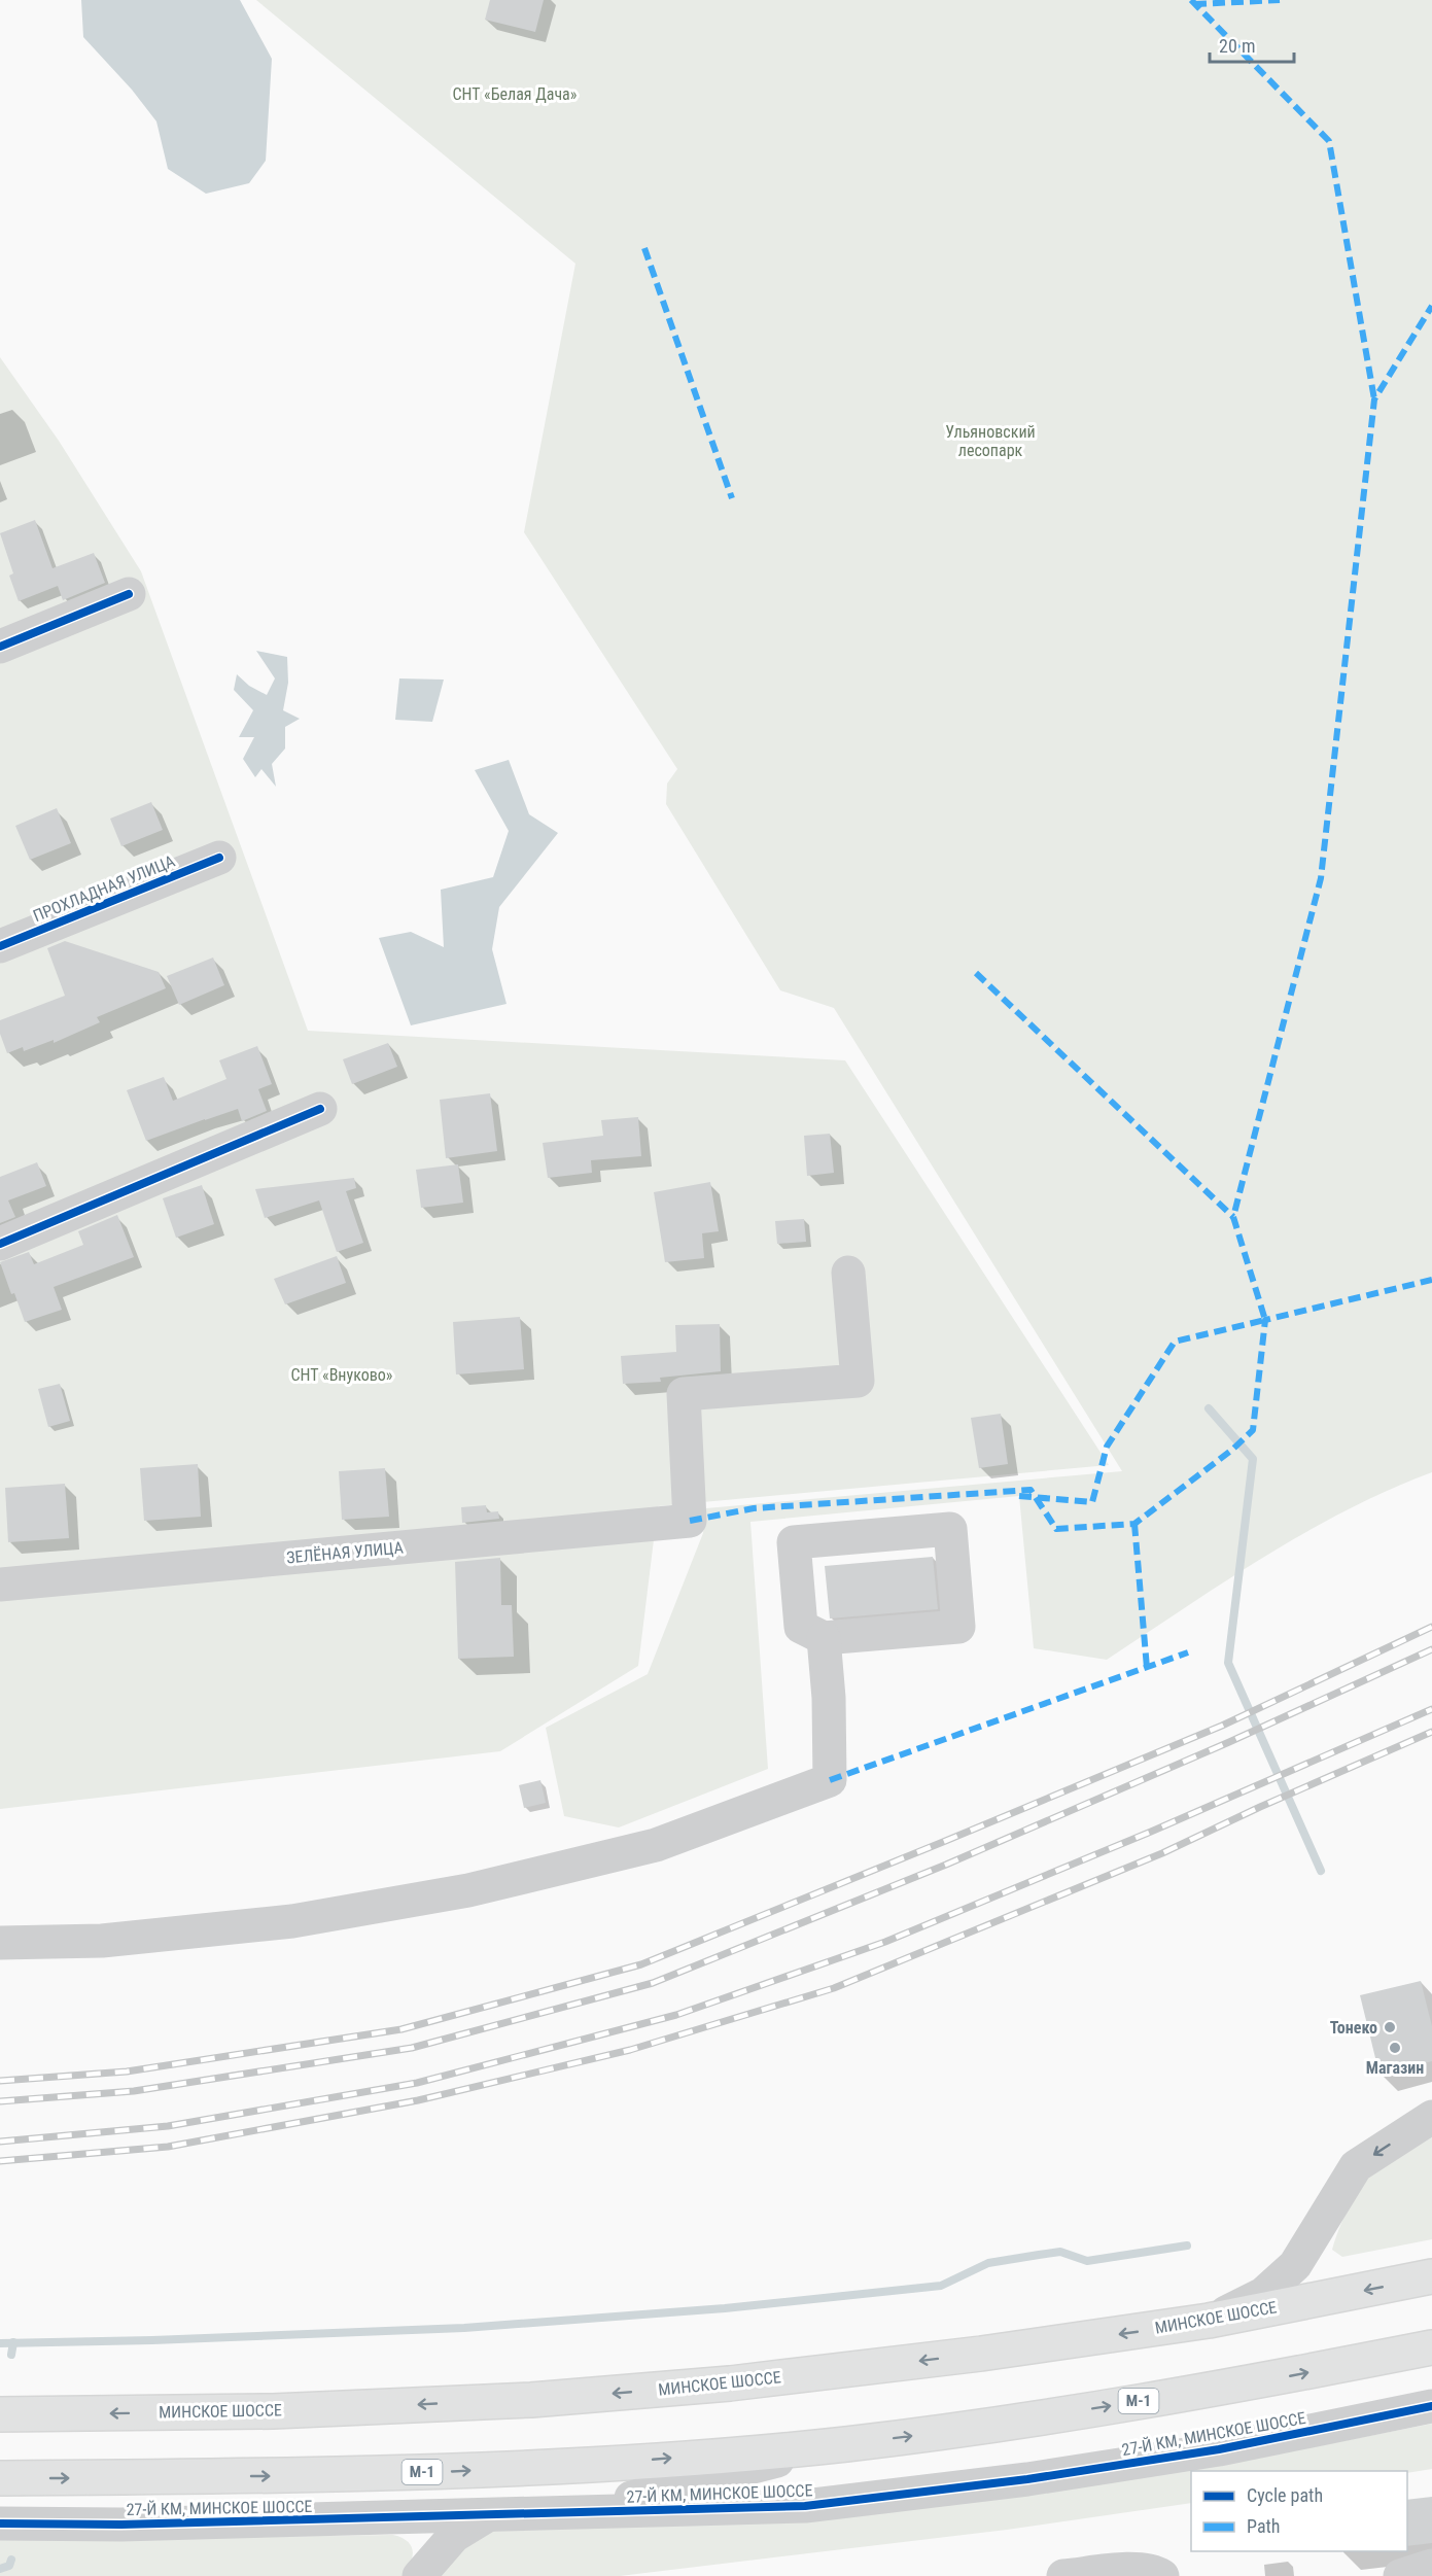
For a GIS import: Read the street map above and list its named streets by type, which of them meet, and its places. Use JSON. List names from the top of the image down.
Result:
{
  "streets": {
    "highway": ["МИНСКОЕ ШОССЕ", "М-1"],
    "street": ["ПРОХЛАДНАЯ УЛИЦА", "ЗЕЛЁНАЯ УЛИЦА", "27-Й КМ, МИНСКОЕ ШОССЕ"]
  },
  "parks": ["СНТ «Белая Дача»", "Ульяновский лесопарк", "СНТ «Внуково»"],
  "places": ["Тонеко", "Магазин"],
  "legend": ["Cycle path", "Path"],
  "scale_bar": "20 m"
}
